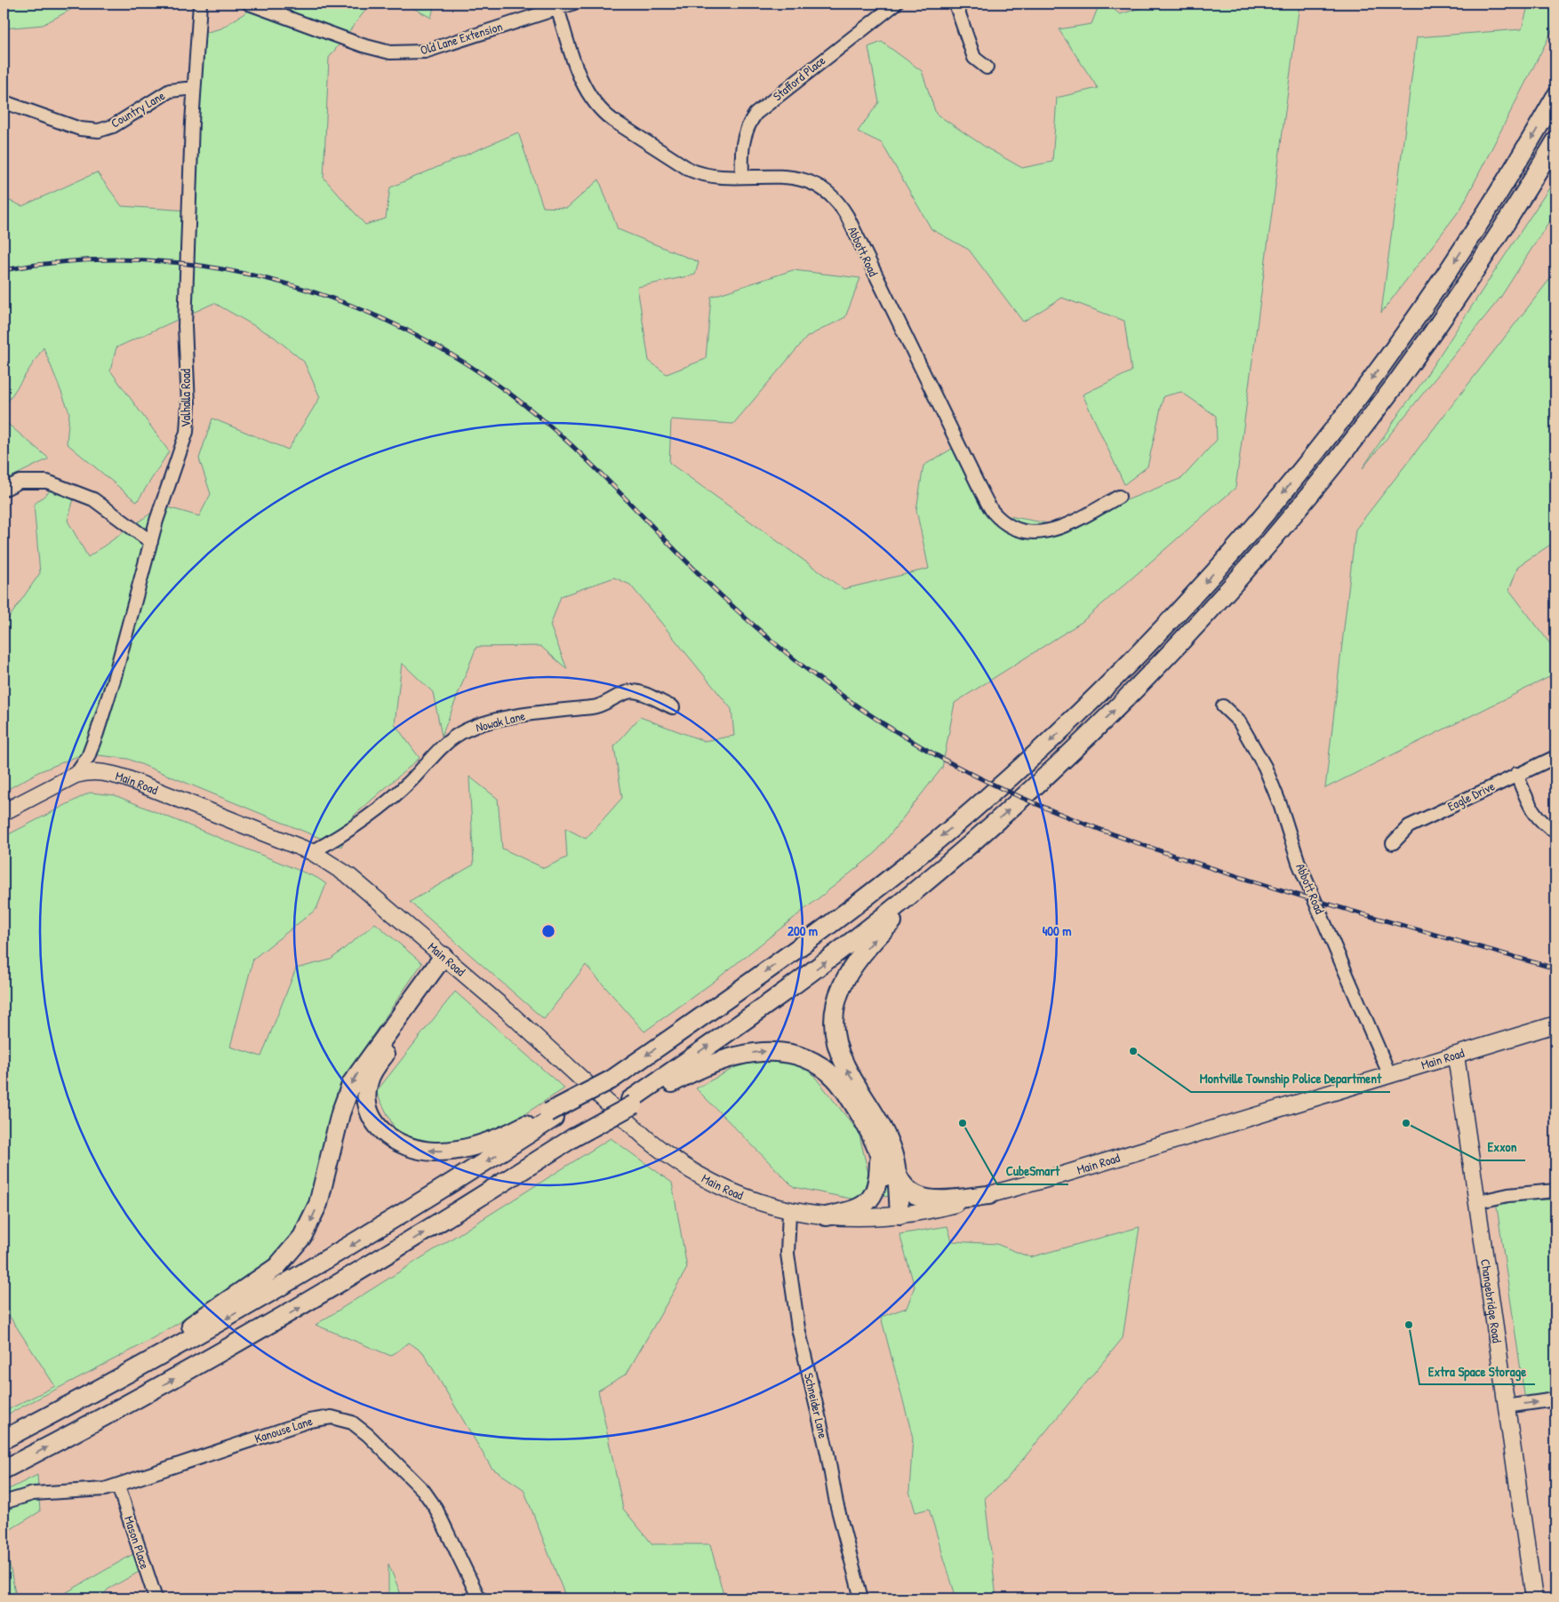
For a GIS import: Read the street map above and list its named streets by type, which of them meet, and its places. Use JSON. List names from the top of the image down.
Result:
{
  "streets": {
    "main road": ["Main Road", "Changebridge Road"],
    "street": [
      "Old Lane Extension",
      "Stafford Place",
      "Country Lane",
      "Abbott Road",
      "Valhalla Road",
      "Nowak Lane",
      "Eagle Drive",
      "Schneider Lane",
      "Kanouse Lane",
      "Mason Place"
    ]
  },
  "crossings": [
    ["Old Lane Extension", "Abbott Road"],
    ["Stafford Place", "Abbott Road"],
    ["Country Lane", "Valhalla Road"],
    ["Abbott Road", "Main Road"],
    ["Valhalla Road", "Main Road"],
    ["Nowak Lane", "Main Road"],
    ["Main Road", "Changebridge Road"],
    ["Main Road", "Schneider Lane"],
    ["Kanouse Lane", "Mason Place"]
  ],
  "places": [
    "Montville Township Police Department",
    "CubeSmart",
    "Exxon",
    "Extra Space Storage"
  ],
  "rings": ["200 m", "400 m"]
}
